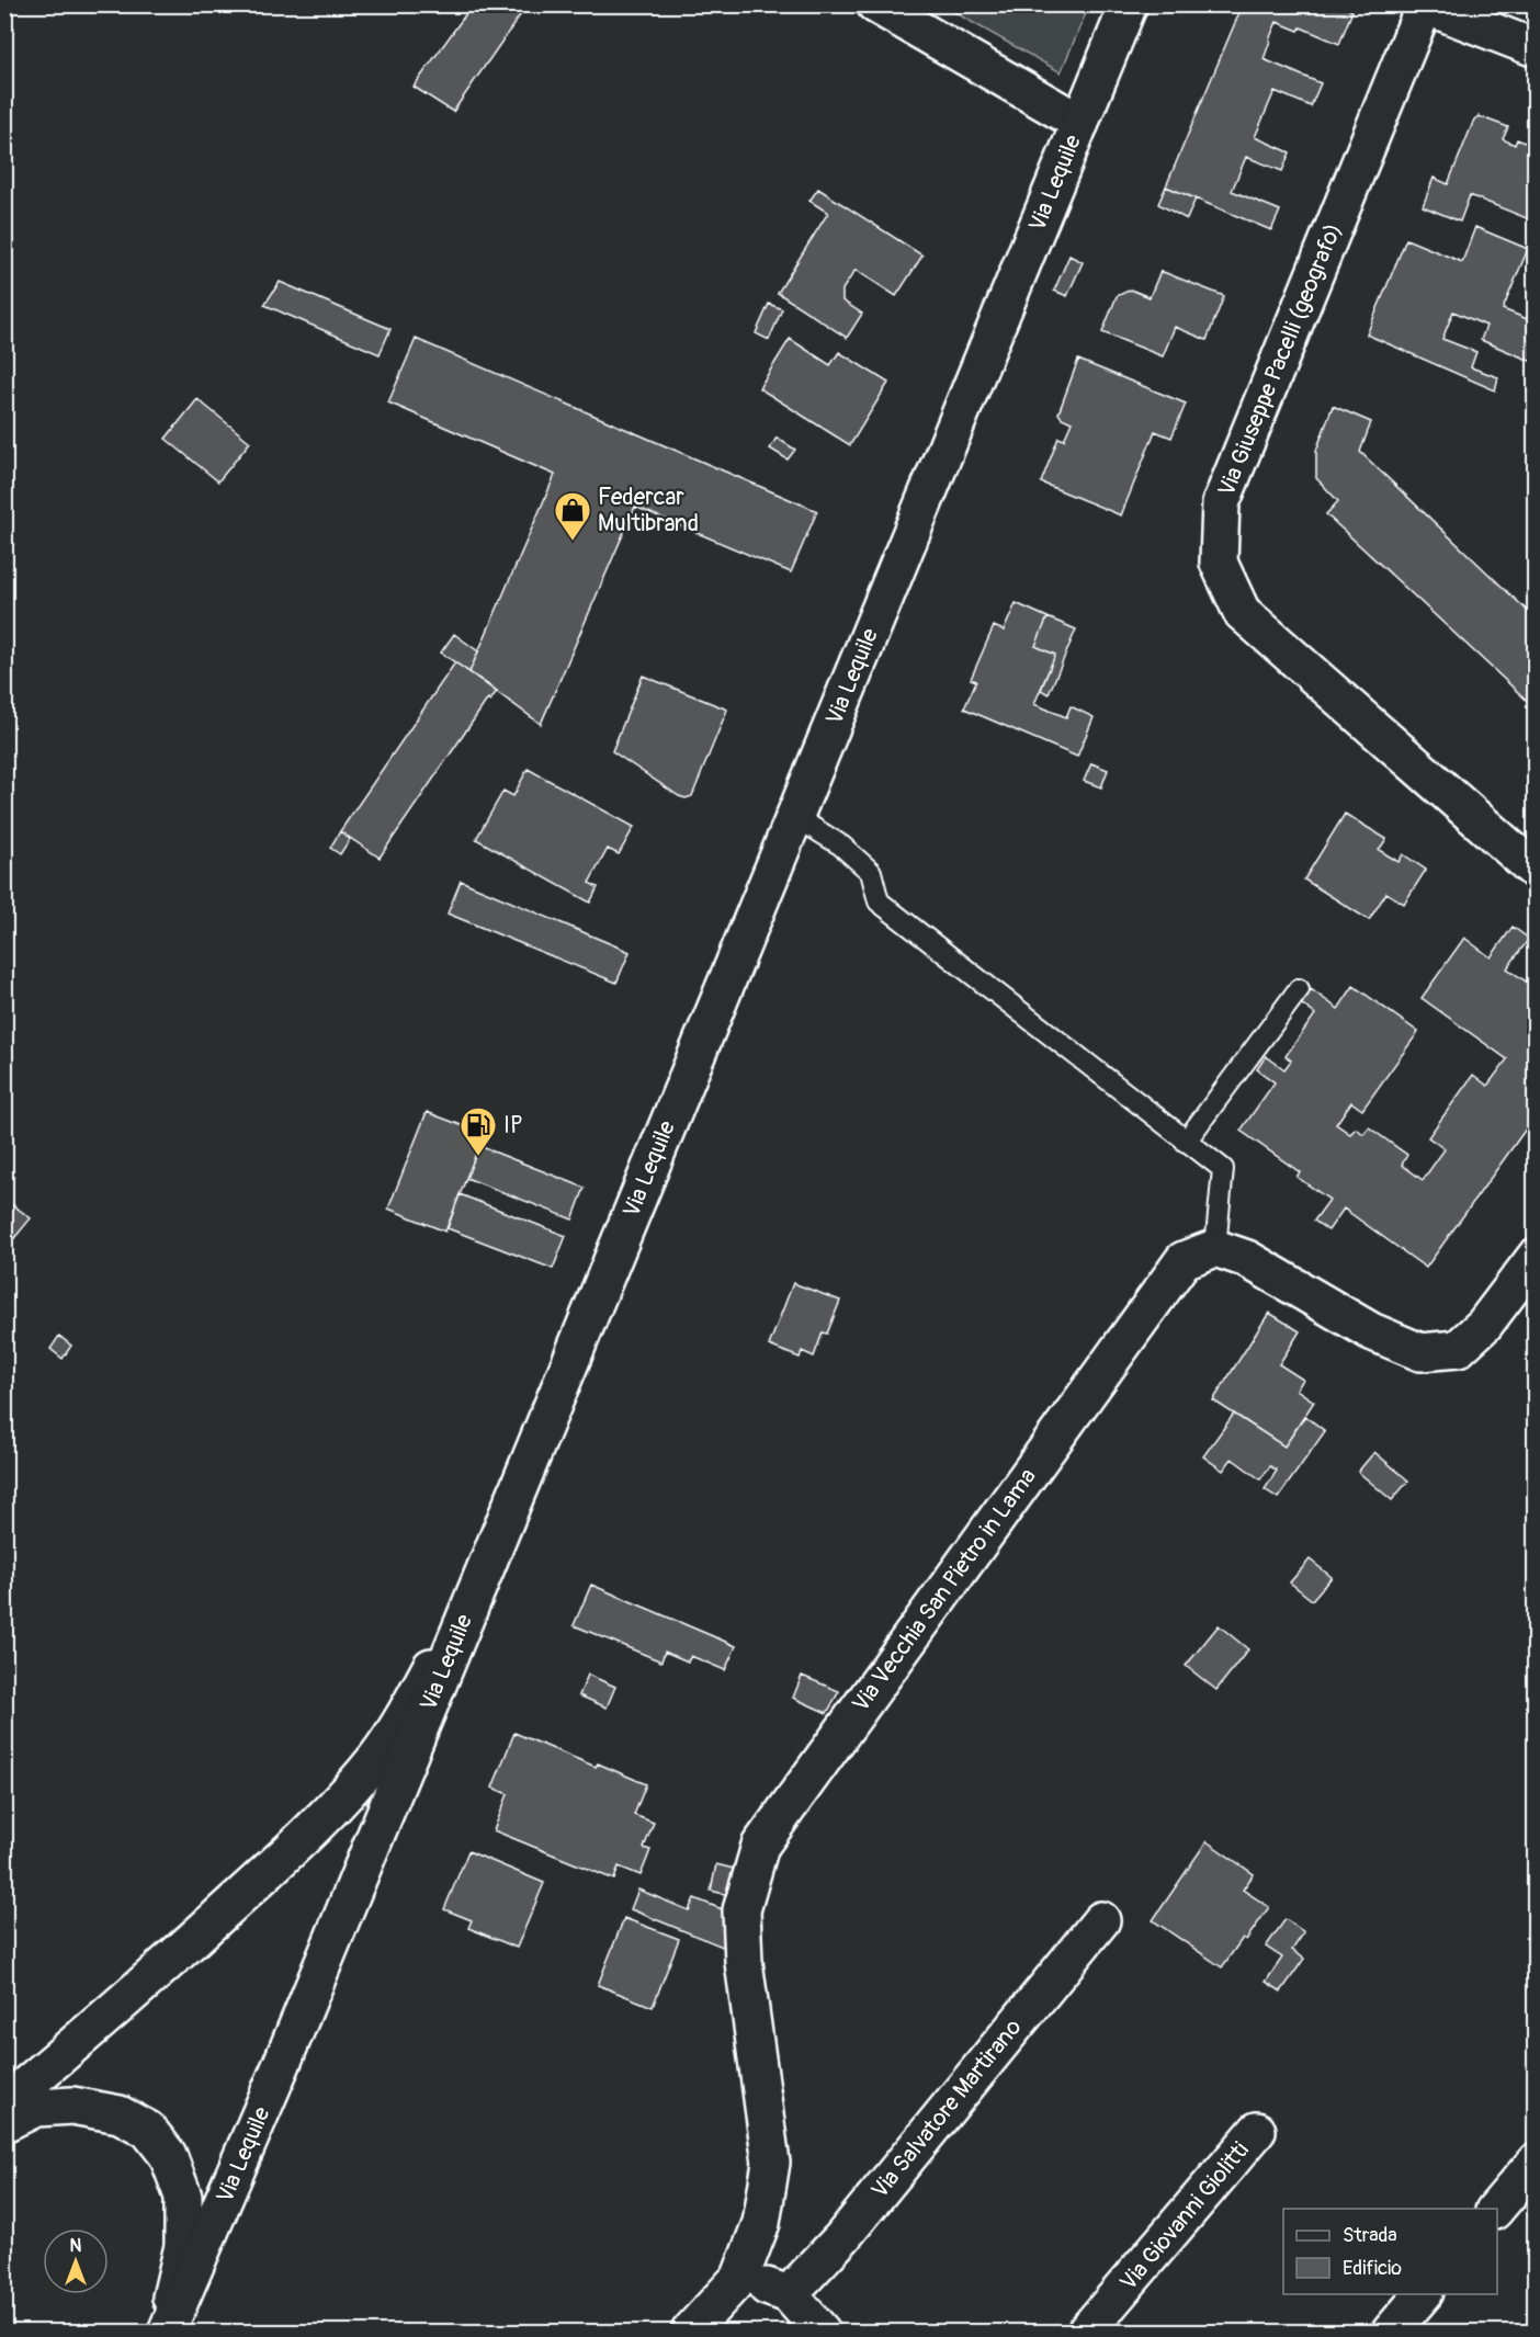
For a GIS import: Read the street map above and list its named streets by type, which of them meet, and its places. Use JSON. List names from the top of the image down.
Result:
{
  "streets": {
    "street": [
      "Via Lequile",
      "Via Giuseppe Pacelli (geografo)",
      "Via Vecchia San Pietro in Lama",
      "Via Salvatore Martirano",
      "Via Giovanni Giolitti"
    ]
  },
  "places": {
    "shop": ["Federcar Multibrand"],
    "fuel station": ["IP"]
  },
  "legend": ["Strada", "Edificio"],
  "north": "top"
}
